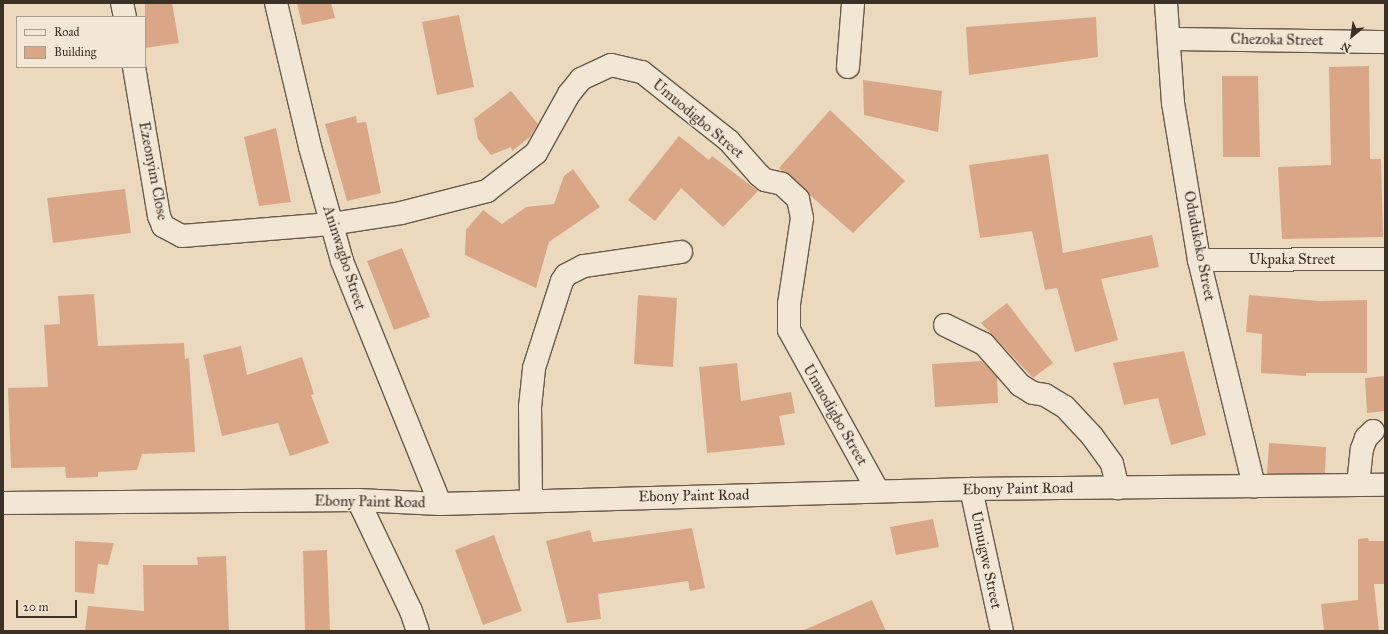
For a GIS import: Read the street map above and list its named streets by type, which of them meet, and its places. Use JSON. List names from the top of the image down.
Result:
{
  "streets": {
    "street": [
      "Chezoka Street",
      "Umuodigbo Street",
      "Ezeonyim Close",
      "Odudukoko Street",
      "Aninwagbo Street",
      "Ukpaka Street",
      "Ebony Paint Road",
      "Umuigwe Street"
    ]
  },
  "crossings": [
    ["Chezoka Street", "Odudukoko Street"],
    ["Umuodigbo Street", "Ezeonyim Close"],
    ["Umuodigbo Street", "Aninwagbo Street"],
    ["Umuodigbo Street", "Ebony Paint Road"],
    ["Ezeonyim Close", "Aninwagbo Street"],
    ["Odudukoko Street", "Ukpaka Street"],
    ["Odudukoko Street", "Ebony Paint Road"],
    ["Aninwagbo Street", "Ebony Paint Road"],
    ["Ebony Paint Road", "Umuigwe Street"]
  ],
  "legend": ["Road", "Building"],
  "scale_bar": "20 m",
  "north": "bottom left"
}
